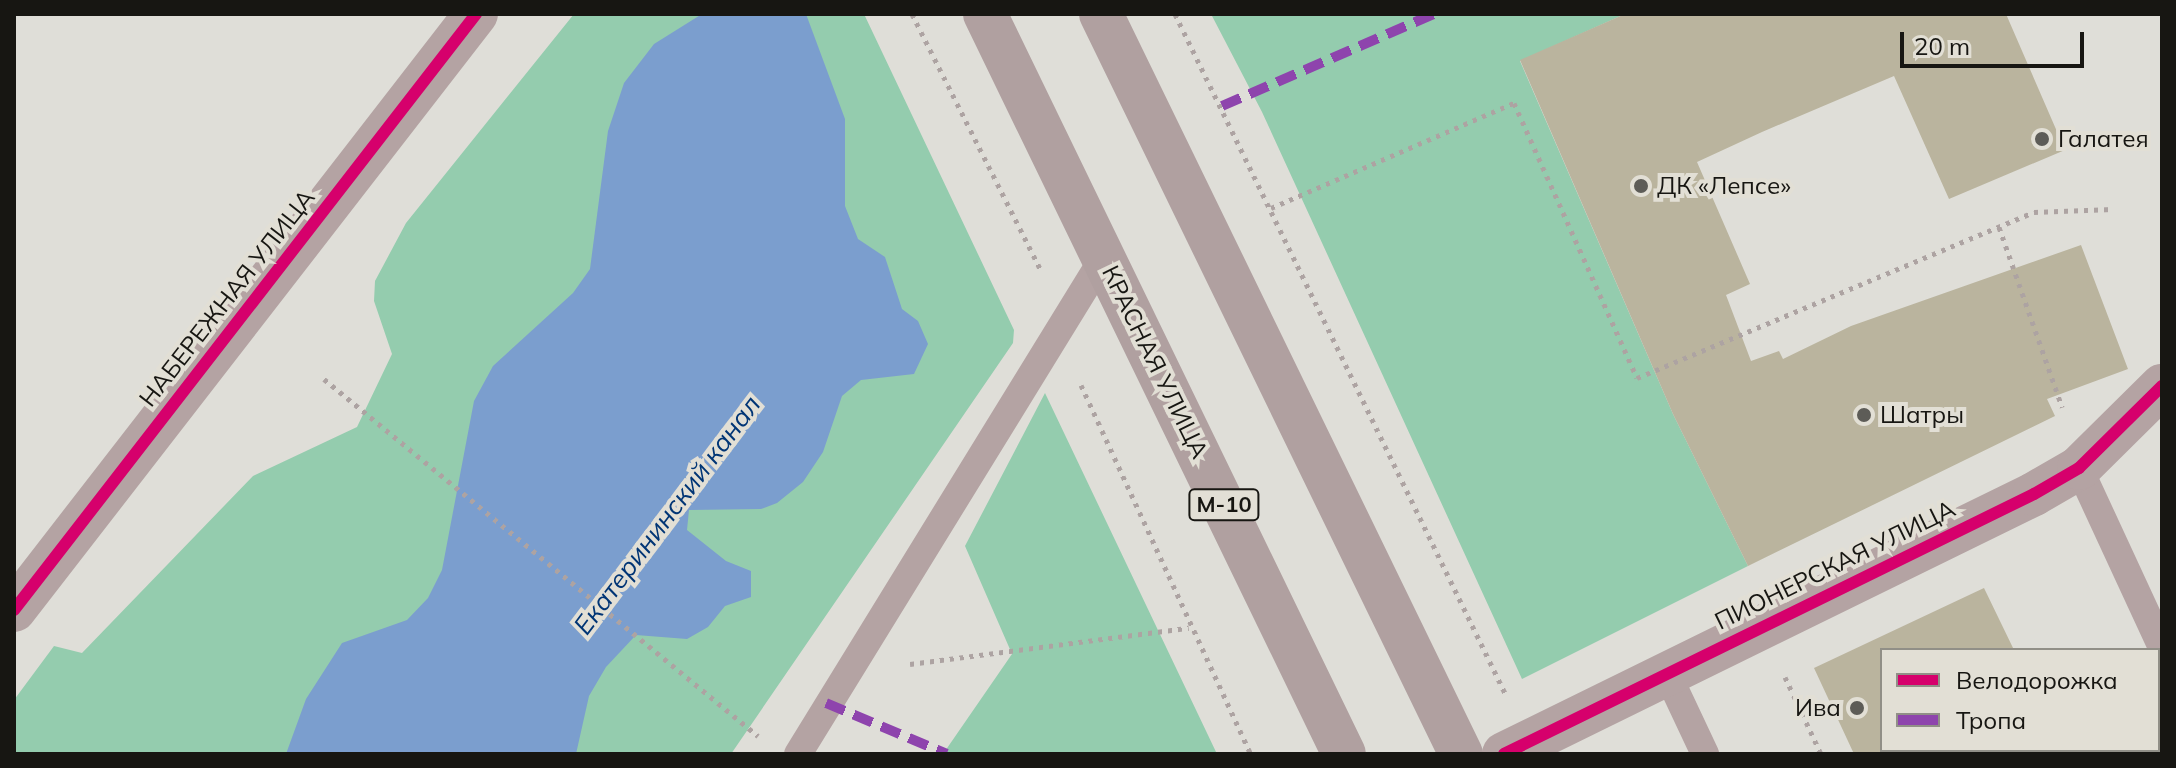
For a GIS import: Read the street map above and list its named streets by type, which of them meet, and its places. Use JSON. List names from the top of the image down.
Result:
{
  "streets": {
    "highway": ["КРАСНАЯ УЛИЦА", "М-10"],
    "street": ["НАБЕРЕЖНАЯ УЛИЦА", "ПИОНЕРСКАЯ УЛИЦА"]
  },
  "water": ["Екатерининский канал"],
  "places": [
    "Галатея",
    "ДК «Лепсе»",
    "Шатры",
    "Ива"
  ],
  "legend": ["Велодорожка", "Тропа"],
  "scale_bar": "20 m"
}
